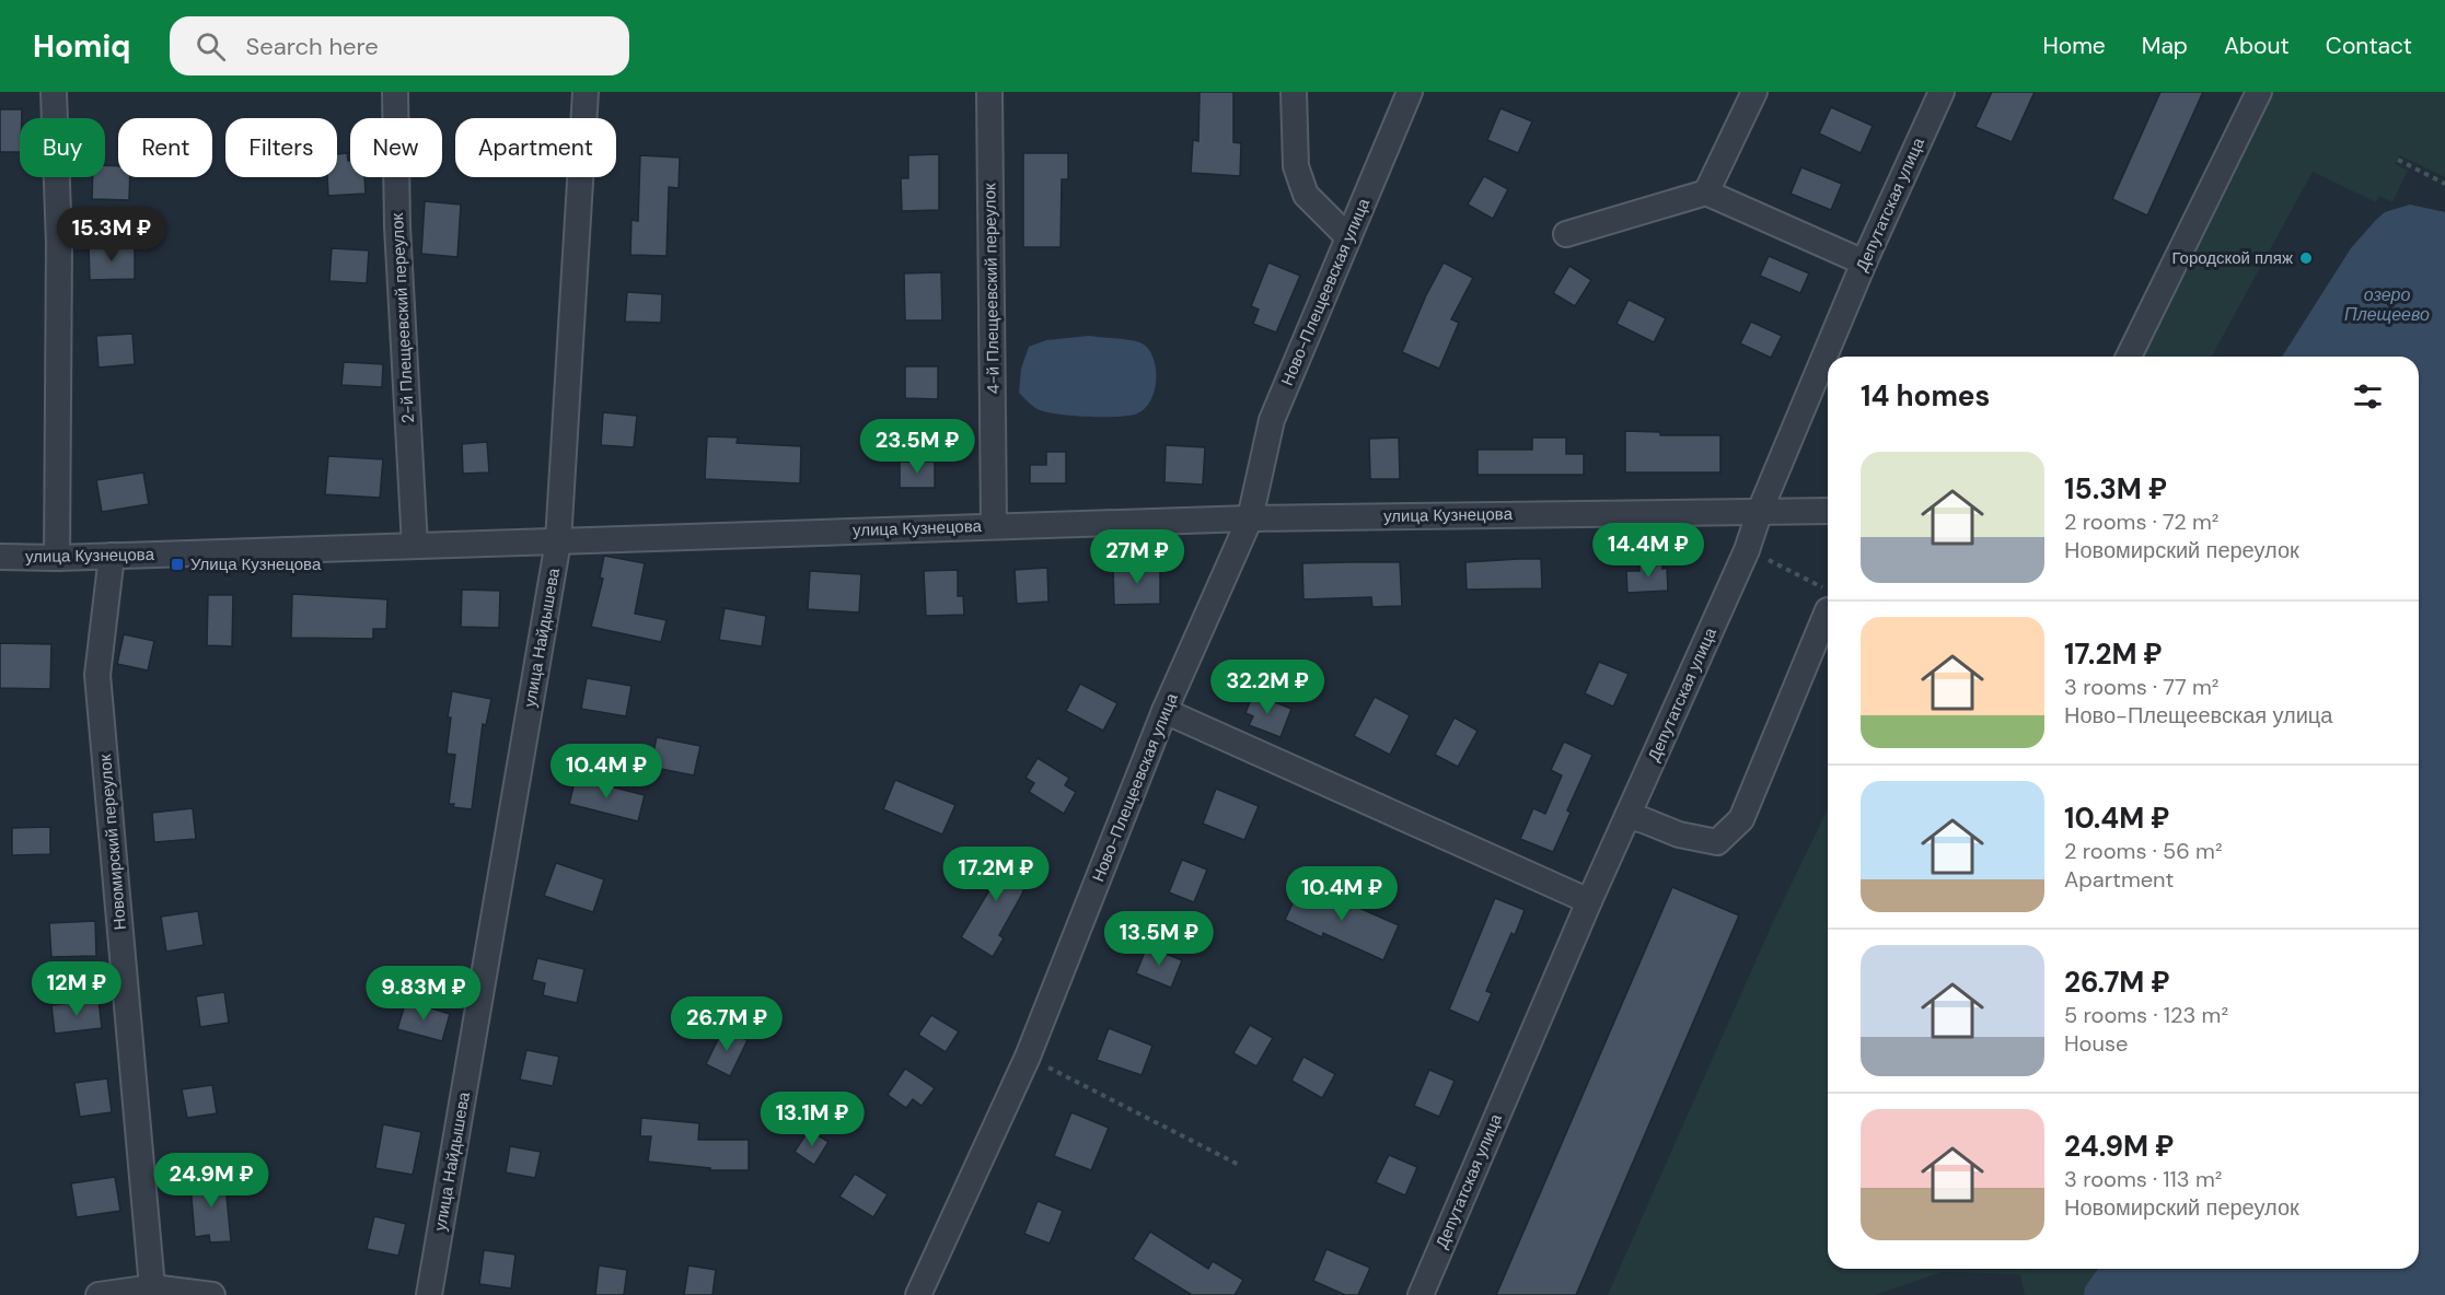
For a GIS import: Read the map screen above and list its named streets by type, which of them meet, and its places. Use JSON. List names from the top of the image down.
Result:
{
  "streets": {
    "street": [
      "Депутатская улица",
      "4-й Плещеевский переулок",
      "Ново-Плещеевская улица",
      "2-й Плещеевский переулок",
      "улица Кузнецова",
      "улица Найдышева",
      "Новомирский переулок"
    ]
  },
  "crossings": [
    ["Депутатская улица", "улица Кузнецова"],
    ["4-й Плещеевский переулок", "улица Кузнецова"],
    ["Ново-Плещеевская улица", "улица Кузнецова"],
    ["2-й Плещеевский переулок", "улица Кузнецова"],
    ["улица Кузнецова", "улица Найдышева"],
    ["улица Кузнецова", "Новомирский переулок"]
  ],
  "water": ["озеро Плещеево"],
  "places": {
    "other": ["Городской пляж"],
    "transit": ["Улица Кузнецова"]
  },
  "page": {
    "header": "Homiq",
    "search": "Search here",
    "nav": [
      "Home",
      "Map",
      "About",
      "Contact"
    ],
    "chip": [
      "Buy",
      "Rent",
      "Filters",
      "New",
      "Apartment"
    ],
    "price": [
      "15.3M ₽",
      "23.5M ₽",
      "14.4M ₽",
      "27M ₽",
      "32.2M ₽",
      "10.4M ₽",
      "17.2M ₽",
      "10.4M ₽",
      "13.5M ₽",
      "12M ₽",
      "9.83M ₽",
      "26.7M ₽",
      "13.1M ₽",
      "24.9M ₽"
    ],
    "heading": "14 homes",
    "list": [
      {
        "name": "15.3M ₽",
        "note": "2 rooms · 72 m² · Новомирский переулок"
      },
      {
        "name": "17.2M ₽",
        "note": "3 rooms · 77 m² · Ново-Плещеевская улица"
      },
      {
        "name": "10.4M ₽",
        "note": "2 rooms · 56 m² · Apartment"
      },
      {
        "name": "26.7M ₽",
        "note": "5 rooms · 123 m² · House"
      },
      {
        "name": "24.9M ₽",
        "note": "3 rooms · 113 m² · Новомирский переулок"
      }
    ]
  }
}
